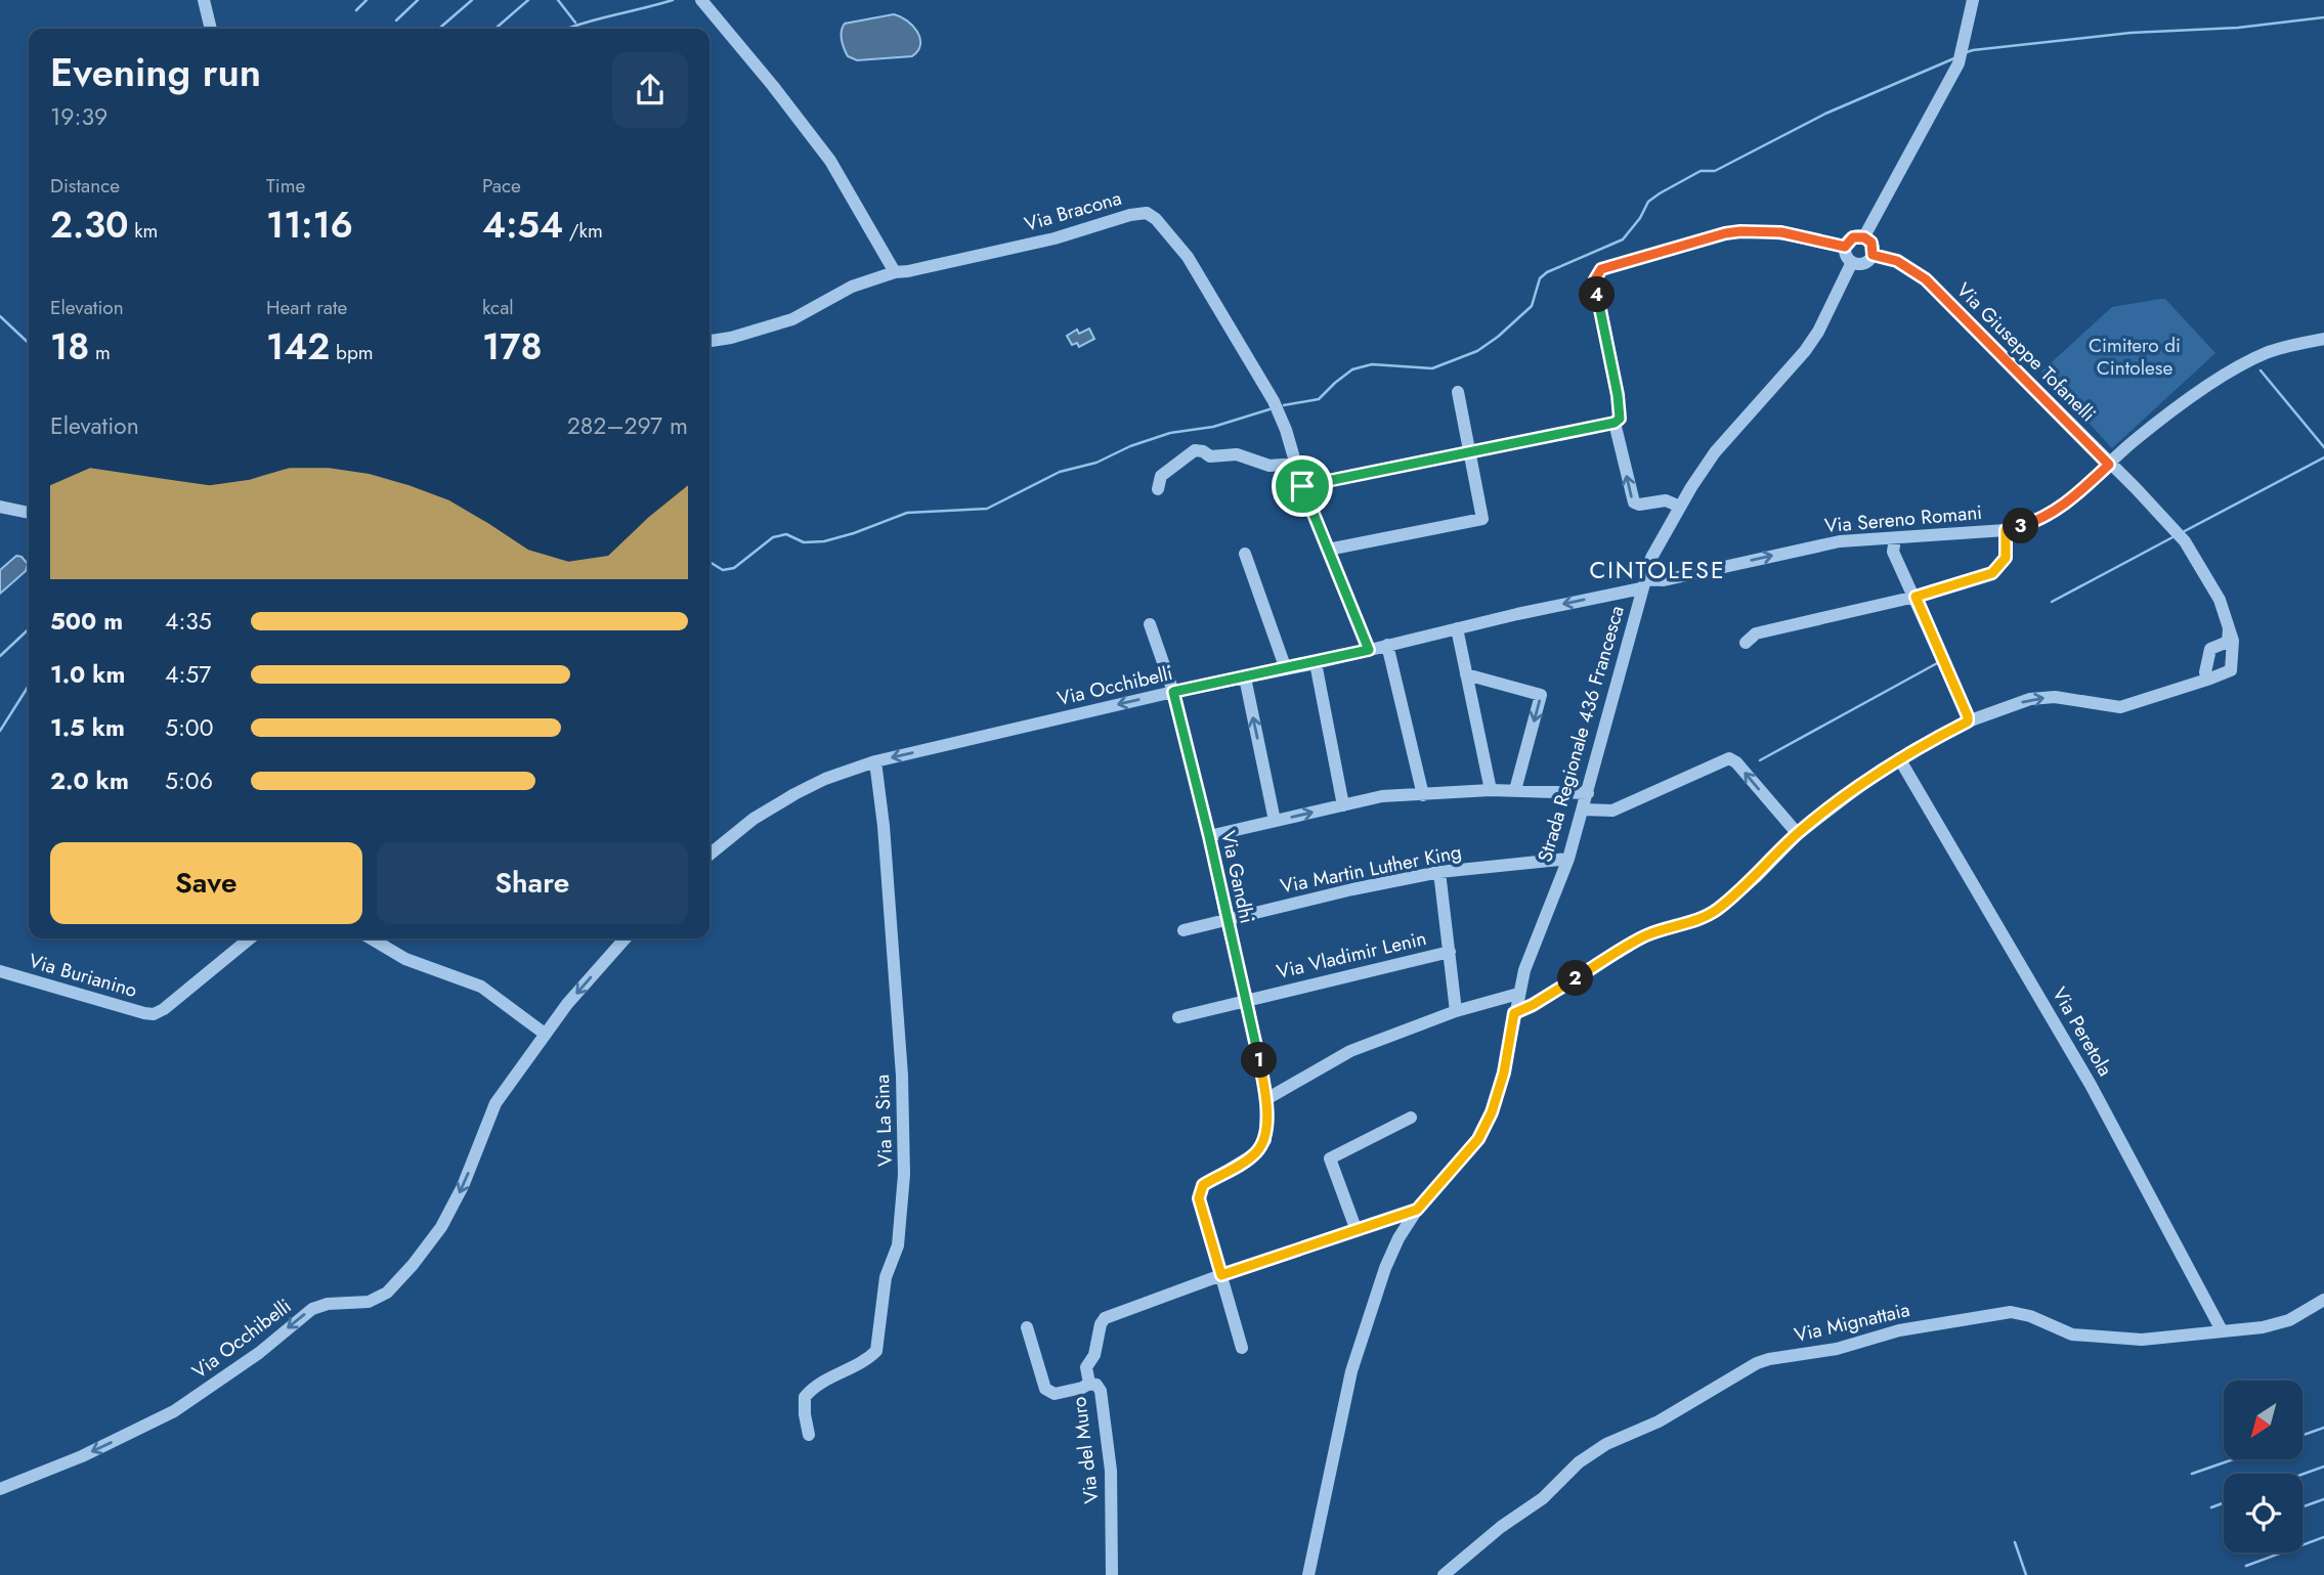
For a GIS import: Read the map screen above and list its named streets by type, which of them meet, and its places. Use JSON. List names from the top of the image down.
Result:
{
  "streets": {
    "street": [
      "Via Bracona",
      "Via Giuseppe Tofanelli",
      "Via Sereno Romani",
      "Via Occhibelli",
      "Strada Regionale 436 Francesca",
      "Via Martin Luther King",
      "Via Gandhi",
      "Via Vladimir Lenin",
      "Via Burianino",
      "Via Peretola",
      "Via La Sina",
      "Via Mignattaia",
      "Via del Muro"
    ]
  },
  "crossings": [
    ["Via Bracona", "Via Occhibelli"],
    ["Via Giuseppe Tofanelli", "Via Sereno Romani"],
    ["Via Giuseppe Tofanelli", "Strada Regionale 436 Francesca"],
    ["Via Sereno Romani", "Via Occhibelli"],
    ["Via Sereno Romani", "Strada Regionale 436 Francesca"],
    ["Via Occhibelli", "Strada Regionale 436 Francesca"],
    ["Via Occhibelli", "Via Gandhi"],
    ["Via Occhibelli", "Via La Sina"],
    ["Strada Regionale 436 Francesca", "Via Martin Luther King"],
    ["Strada Regionale 436 Francesca", "Via del Muro"],
    ["Via Martin Luther King", "Via Gandhi"],
    ["Via Gandhi", "Via Vladimir Lenin"],
    ["Via Gandhi", "Via del Muro"],
    ["Via Peretola", "Via Mignattaia"]
  ],
  "one_way": ["Via Occhibelli"],
  "districts": ["CINTOLESE"],
  "parks": ["Cimitero di Cintolese"],
  "north": "bottom left",
  "page": {
    "heading": ["Evening run", "19:39"],
    "stats": [
      ["Distance", "2.30 km"],
      ["Time", "11:16"],
      ["Pace", "4:54 /km"],
      ["Elevation", "18 m"],
      ["Heart rate", "142 bpm"],
      ["kcal", "178"]
    ],
    "pins": [
      "4",
      "3",
      "2",
      "1"
    ],
    "chart": ["Elevation", "282–297 m"],
    "list": [
      {
        "name": "500 m",
        "note": "4:35"
      },
      {
        "name": "1.0 km",
        "note": "4:57"
      },
      {
        "name": "1.5 km",
        "note": "5:00"
      },
      {
        "name": "2.0 km",
        "note": "5:06"
      }
    ],
    "buttons": ["Save", "Share"]
  }
}
